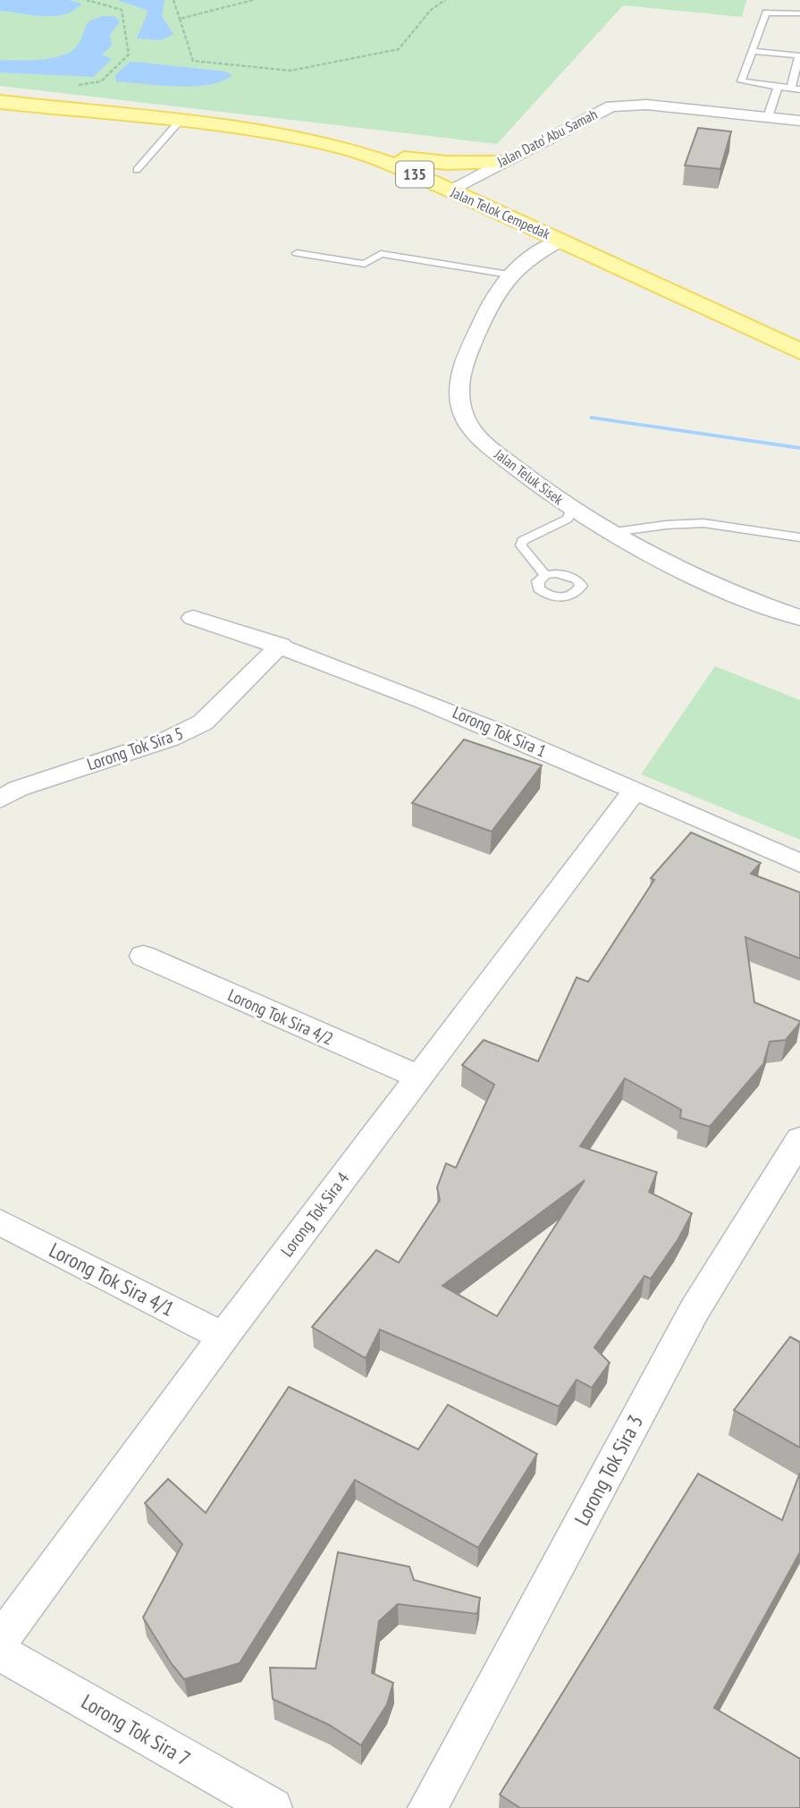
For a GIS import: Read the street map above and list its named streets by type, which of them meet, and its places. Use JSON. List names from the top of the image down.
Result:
{
  "streets": {
    "main road": ["135", "Jalan Telok Cempedak"],
    "street": [
      "Jalan Dato' Abu Samah",
      "Jalan Teluk Sisek",
      "Lorong Tok Sira 1",
      "Lorong Tok Sira 5",
      "Lorong Tok Sira 4/2",
      "Lorong Tok Sira 4",
      "Lorong Tok Sira 4/1",
      "Lorong Tok Sira 3",
      "Lorong Tok Sira 7"
    ]
  },
  "crossings": [
    ["Jalan Dato' Abu Samah", "Jalan Telok Cempedak"],
    ["Jalan Telok Cempedak", "Jalan Teluk Sisek"],
    ["Lorong Tok Sira 1", "Lorong Tok Sira 5"],
    ["Lorong Tok Sira 1", "Lorong Tok Sira 4"],
    ["Lorong Tok Sira 4/2", "Lorong Tok Sira 4"],
    ["Lorong Tok Sira 4", "Lorong Tok Sira 4/1"]
  ]
}
